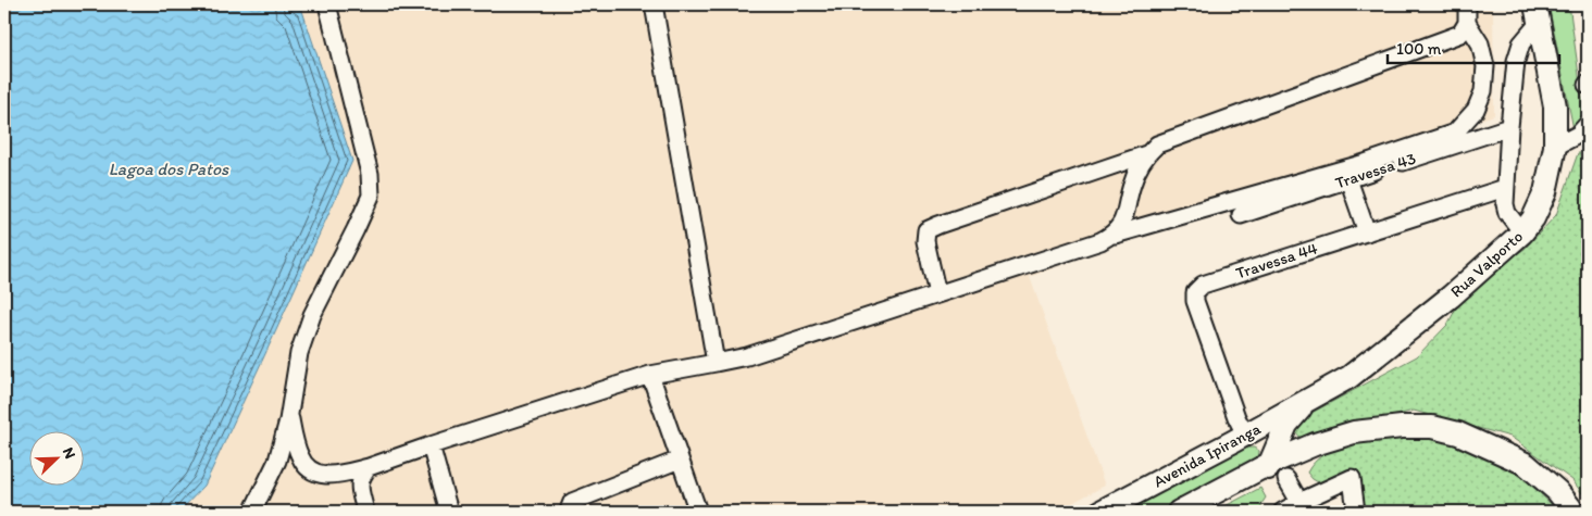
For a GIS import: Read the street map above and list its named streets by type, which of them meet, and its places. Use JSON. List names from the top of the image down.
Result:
{
  "streets": {
    "main road": ["Rua Valporto", "Avenida Ipiranga"],
    "street": ["Travessa 43", "Travessa 44"]
  },
  "crossings": [
    ["Travessa 44", "Avenida Ipiranga"],
    ["Rua Valporto", "Avenida Ipiranga"]
  ],
  "water": ["Lagoa dos Patos"],
  "scale_bar": "100 m",
  "north": "top right"
}
